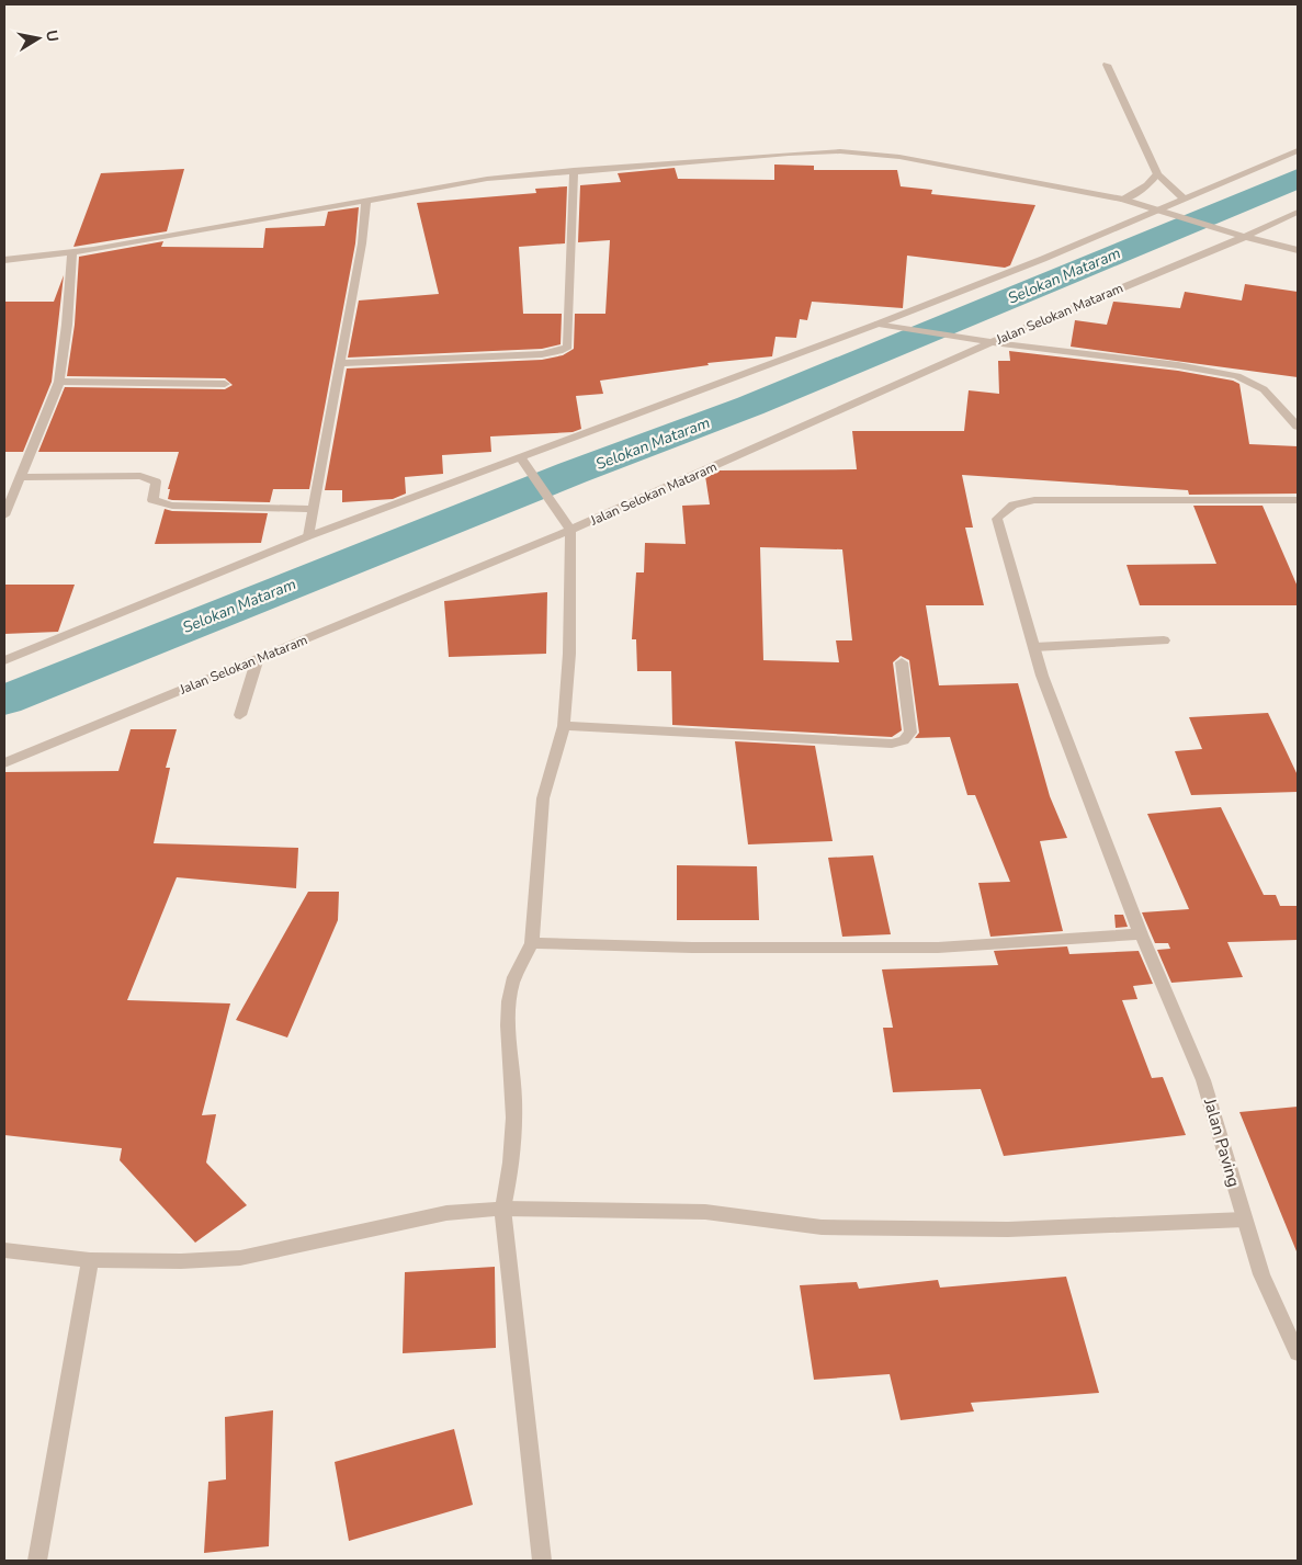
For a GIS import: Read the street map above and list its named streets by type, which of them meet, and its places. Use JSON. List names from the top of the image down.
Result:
{
  "streets": {
    "street": ["Jalan Selokan Mataram", "Jalan Paving"]
  },
  "water": ["Selokan Mataram"],
  "north": "right"
}
